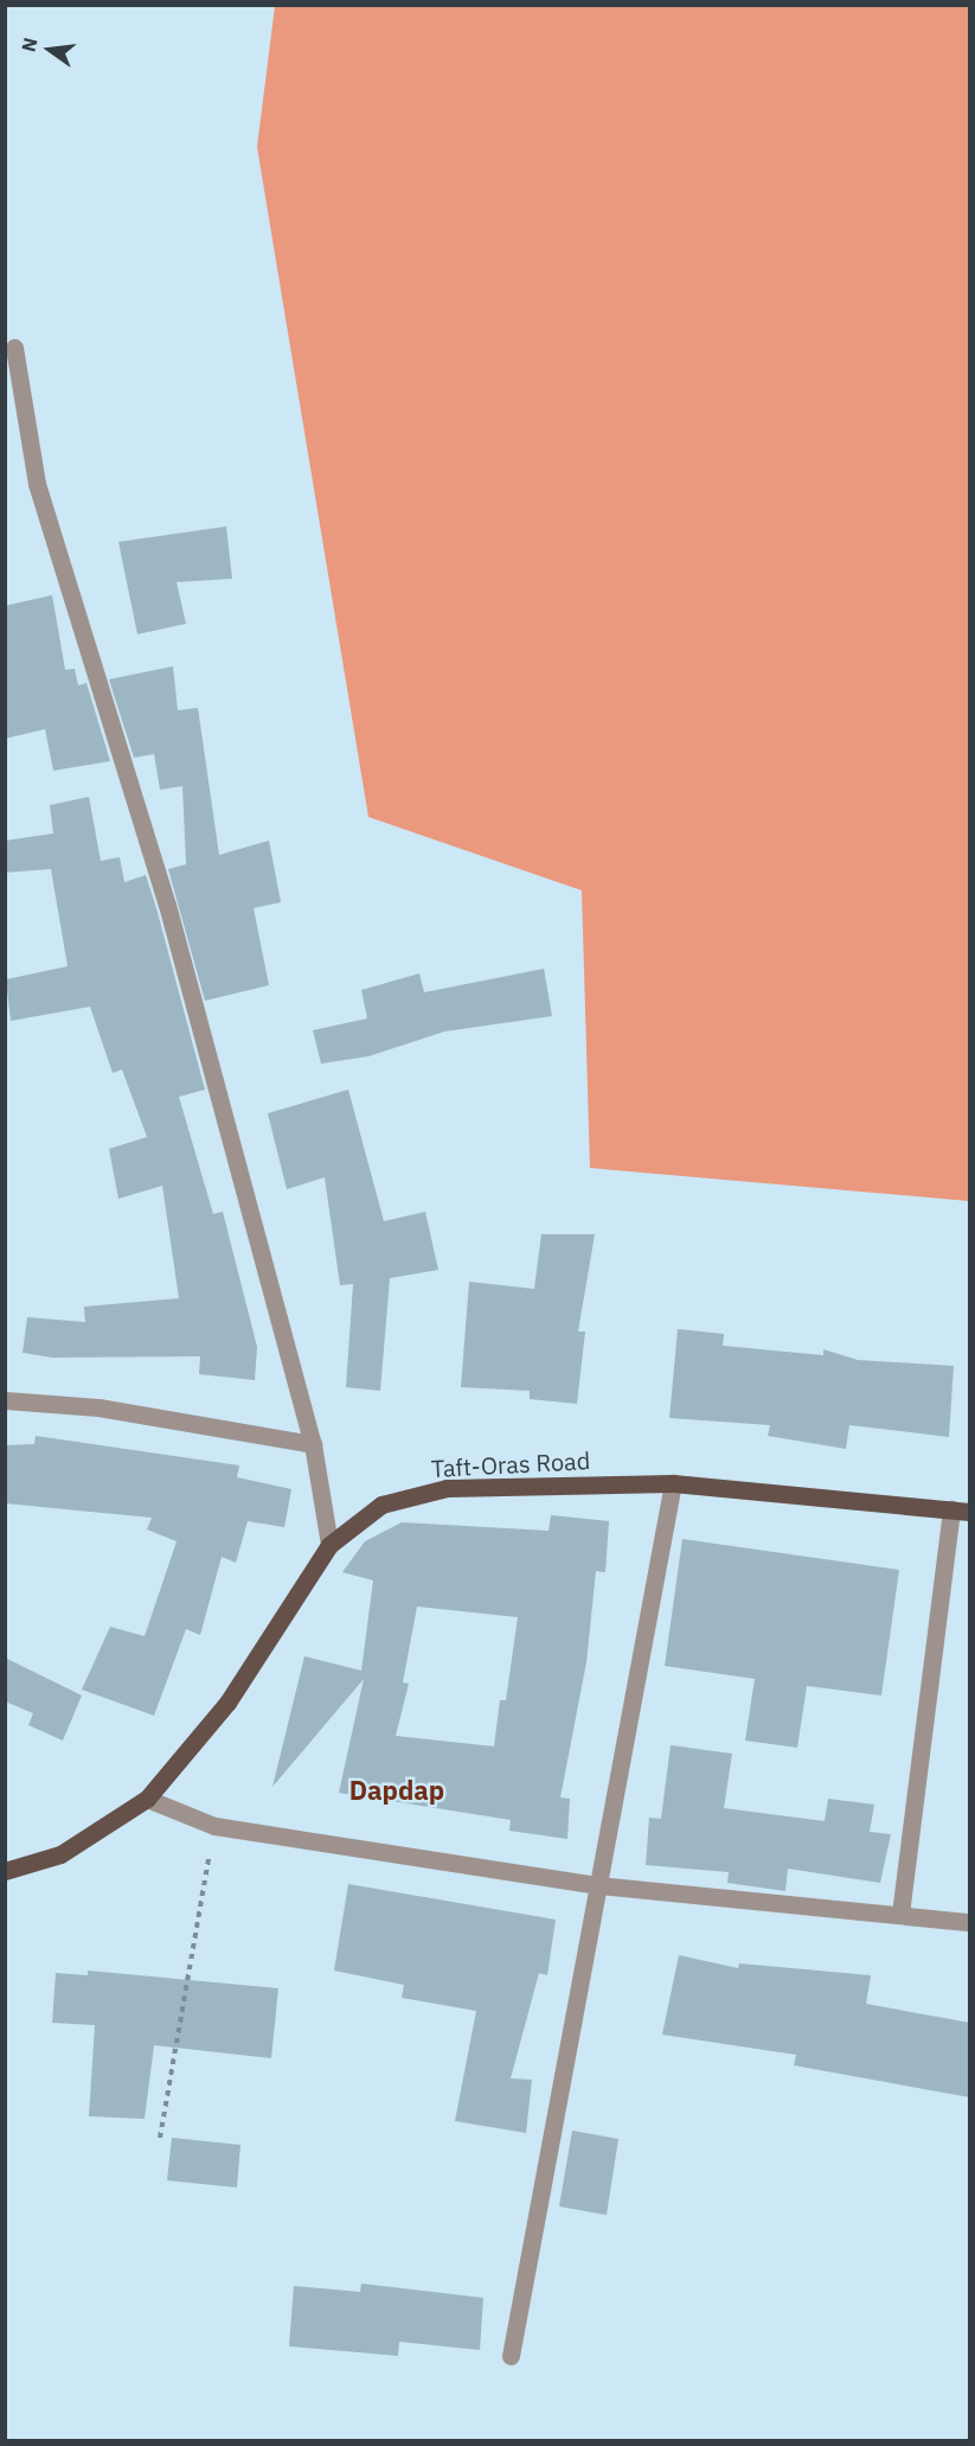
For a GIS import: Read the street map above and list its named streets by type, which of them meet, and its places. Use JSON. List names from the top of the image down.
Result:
{
  "streets": {
    "main road": ["Taft-Oras Road"]
  },
  "districts": ["Dapdap"],
  "north": "left"
}
